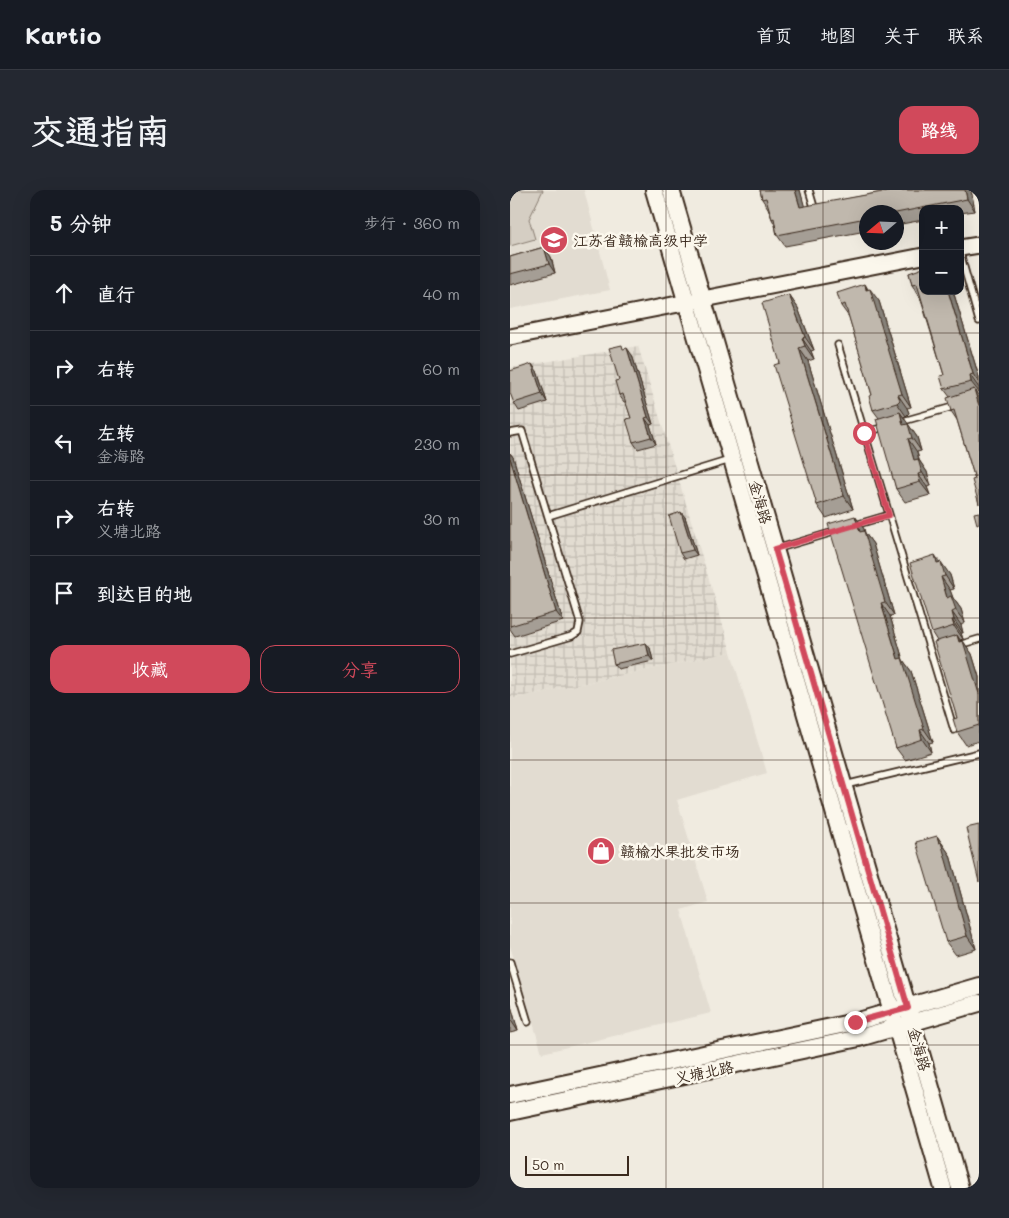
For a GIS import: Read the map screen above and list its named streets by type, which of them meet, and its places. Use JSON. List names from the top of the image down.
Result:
{
  "streets": {
    "main road": ["金海路", "义塘北路"]
  },
  "crossings": [
    ["金海路", "义塘北路"]
  ],
  "places": {
    "school or university": ["江苏省赣榆高级中学"],
    "shop": ["赣榆水果批发市场"]
  },
  "scale_bar": "50 m",
  "north": "left",
  "page": {
    "header": "Kartio",
    "nav": [
      "首页",
      "地图",
      "关于",
      "联系"
    ],
    "buttons": [
      "路线",
      ["收藏", "分享"]
    ],
    "title": "交通指南",
    "heading": ["5 分钟", "步行 · 360 m"],
    "map_buttons": ["+", "−"],
    "list": [
      ["直行", "40 m"],
      ["右转", "60 m"],
      ["左转", "金海路", "230 m"],
      ["右转", "义塘北路", "30 m"],
      "到达目的地"
    ],
    "scale": "50 m"
  }
}
